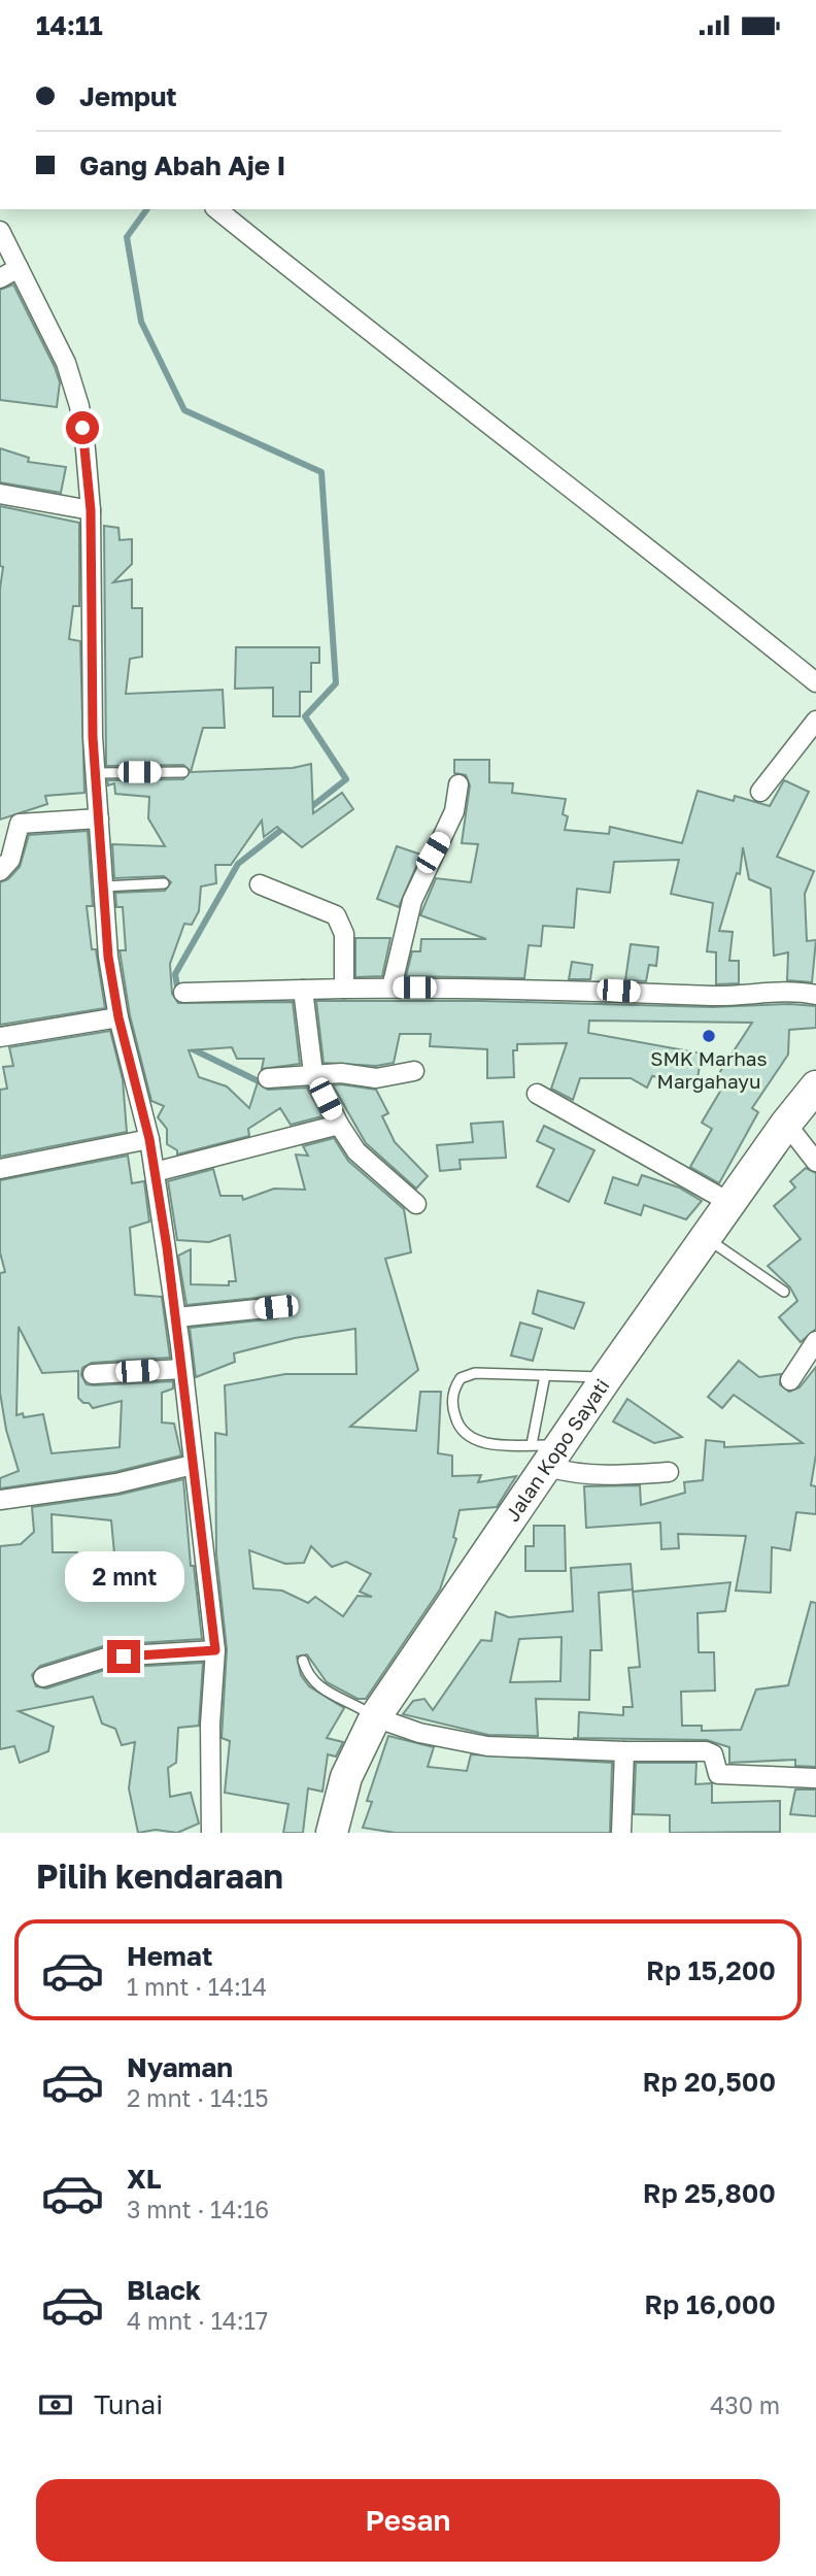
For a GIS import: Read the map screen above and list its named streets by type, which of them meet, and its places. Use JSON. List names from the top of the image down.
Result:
{
  "streets": {
    "main road": ["Jalan Kopo Sayati"]
  },
  "places": ["SMK Marhas Margahayu"],
  "page": {
    "status": "14:11",
    "banner": ["Jemput", "Gang Abah Aje I"],
    "bubble": "2 mnt",
    "heading": "Pilih kendaraan",
    "list": [
      {
        "name": "Hemat",
        "note": "1 mnt · 14:14",
        "value": "Rp 15,200"
      },
      {
        "name": "Nyaman",
        "note": "2 mnt · 14:15",
        "value": "Rp 20,500"
      },
      {
        "name": "XL",
        "note": "3 mnt · 14:16",
        "value": "Rp 25,800"
      },
      {
        "name": "Black",
        "note": "4 mnt · 14:17",
        "value": "Rp 16,000"
      }
    ],
    "pay": ["Tunai", "430 m"],
    "buttons": "Pesan"
  }
}
